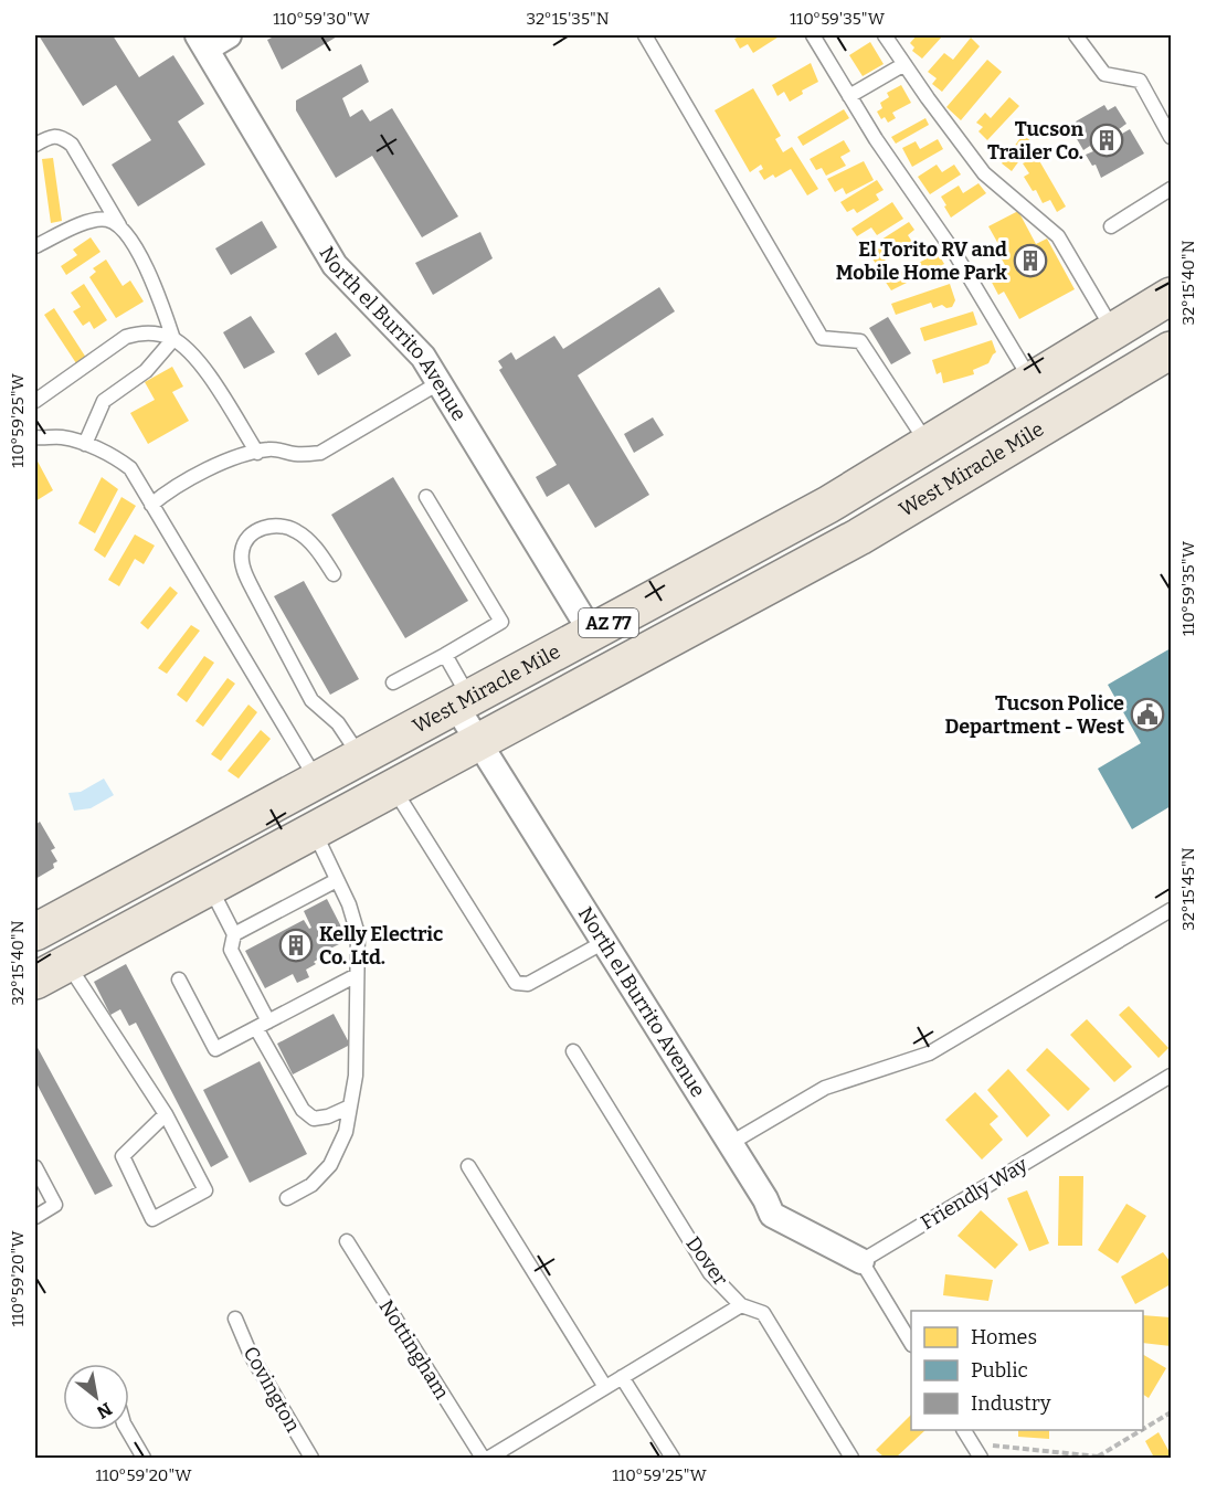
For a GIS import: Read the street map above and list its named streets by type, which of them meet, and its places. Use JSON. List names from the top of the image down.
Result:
{
  "streets": {
    "highway": ["West Miracle Mile", "AZ 77"],
    "street": ["North el Burrito Avenue"],
    "lane": [
      "Friendly Way",
      "Dover",
      "Nottingham",
      "Covington"
    ]
  },
  "crossings": [
    ["North el Burrito Avenue", "West Miracle Mile"],
    ["North el Burrito Avenue", "Friendly Way"]
  ],
  "places": {
    "building": ["Tucson Trailer Co.", "El Torito RV and Mobile Home Park", "Kelly Electric Co. Ltd."],
    "public building": ["Tucson Police Department - West"]
  },
  "legend": ["Homes", "Public", "Industry"],
  "north": "bottom right",
  "coordinates": [
    "110°59'30\"W",
    "32°15'35\"N",
    "110°59'35\"W",
    "32°15'40\"N",
    "110°59'25\"W",
    "32°15'45\"N",
    "110°59'20\"W"
  ]
}
